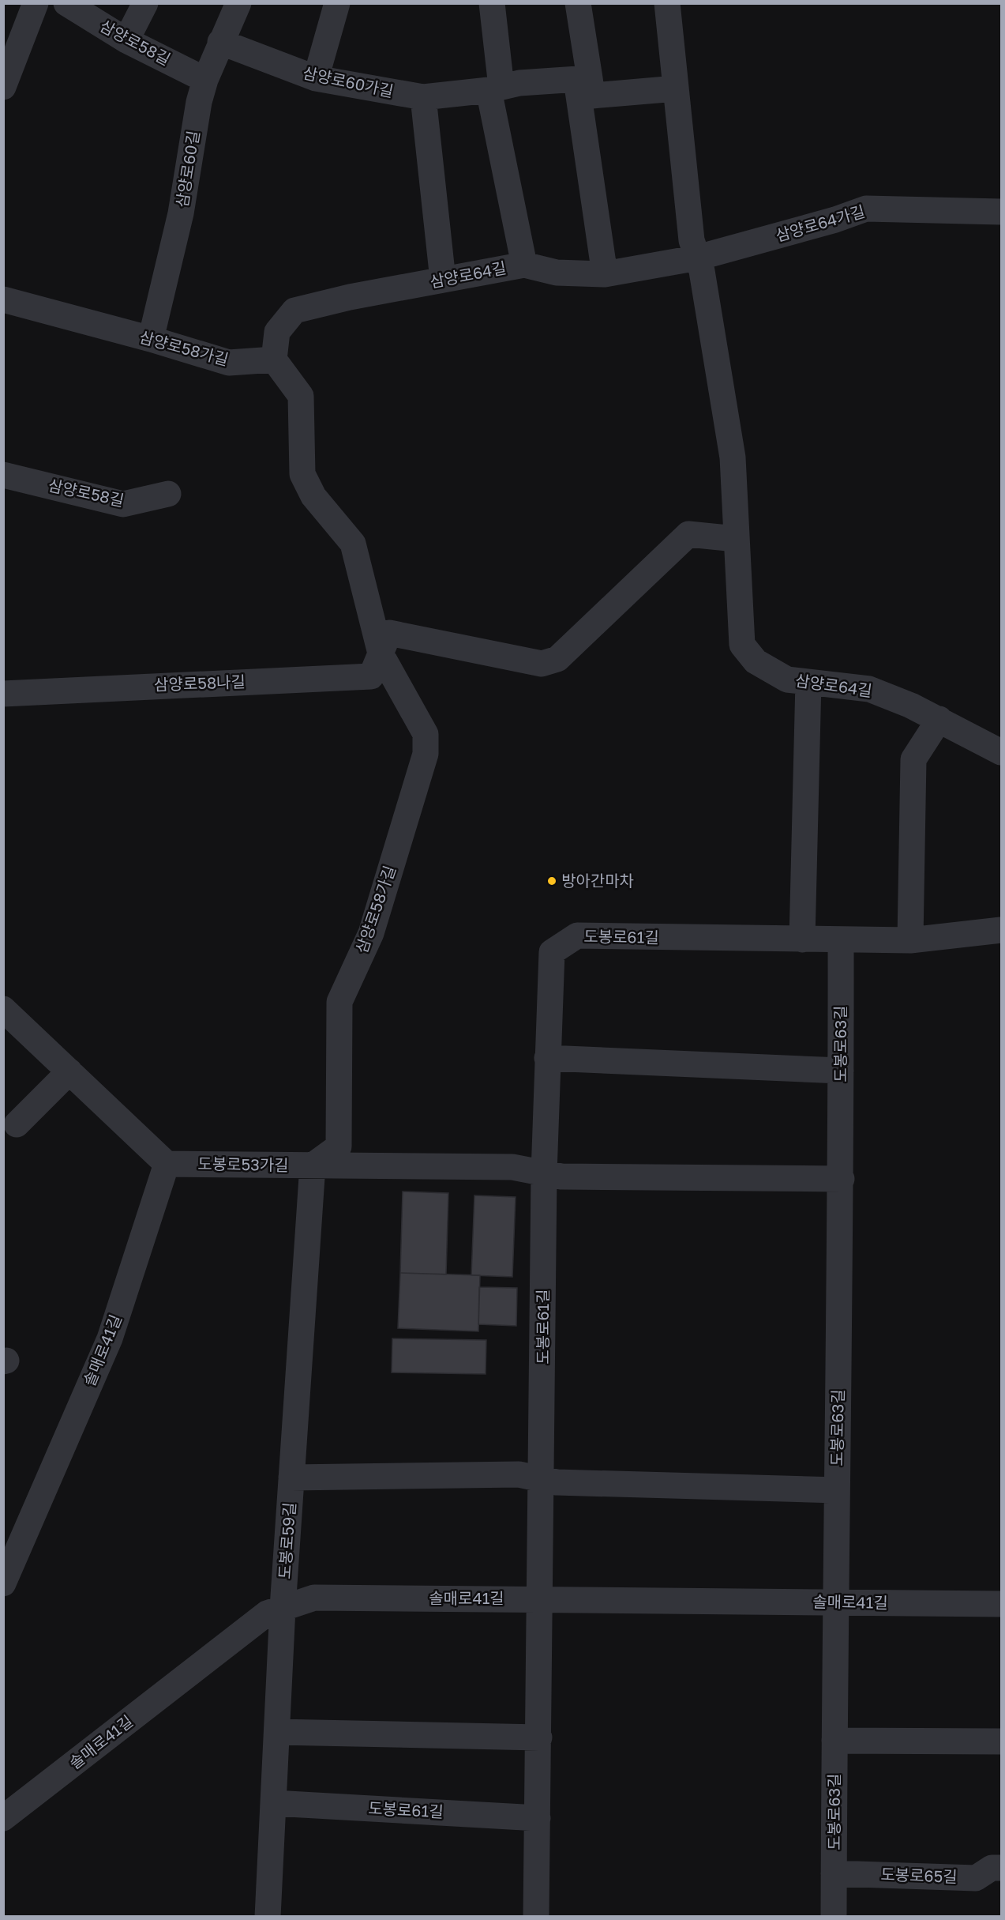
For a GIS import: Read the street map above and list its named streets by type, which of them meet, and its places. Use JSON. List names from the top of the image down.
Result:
{
  "streets": {
    "street": [
      "삼양로58길",
      "삼양로60가길",
      "삼양로60길",
      "삼양로64가길",
      "삼양로64길",
      "삼양로58가길",
      "삼양로58나길",
      "도봉로61길",
      "도봉로63길",
      "도봉로53가길",
      "솔매로41길",
      "도봉로59길",
      "도봉로65길"
    ]
  },
  "crossings": [
    ["삼양로58길", "삼양로60길"],
    ["삼양로60가길", "삼양로60길"],
    ["삼양로60길", "삼양로58가길"],
    ["삼양로64가길", "삼양로64길"],
    ["삼양로64길", "삼양로58가길"],
    ["삼양로58가길", "삼양로58나길"],
    ["삼양로58가길", "도봉로53가길"],
    ["삼양로58가길", "도봉로59길"],
    ["도봉로61길", "도봉로63길"],
    ["도봉로61길", "도봉로53가길"],
    ["도봉로61길", "솔매로41길"],
    ["도봉로61길", "도봉로59길"],
    ["도봉로63길", "솔매로41길"],
    ["도봉로63길", "도봉로65길"],
    ["도봉로53가길", "솔매로41길"],
    ["도봉로53가길", "도봉로59길"],
    ["솔매로41길", "도봉로59길"]
  ],
  "places": ["방아간마차"]
}
